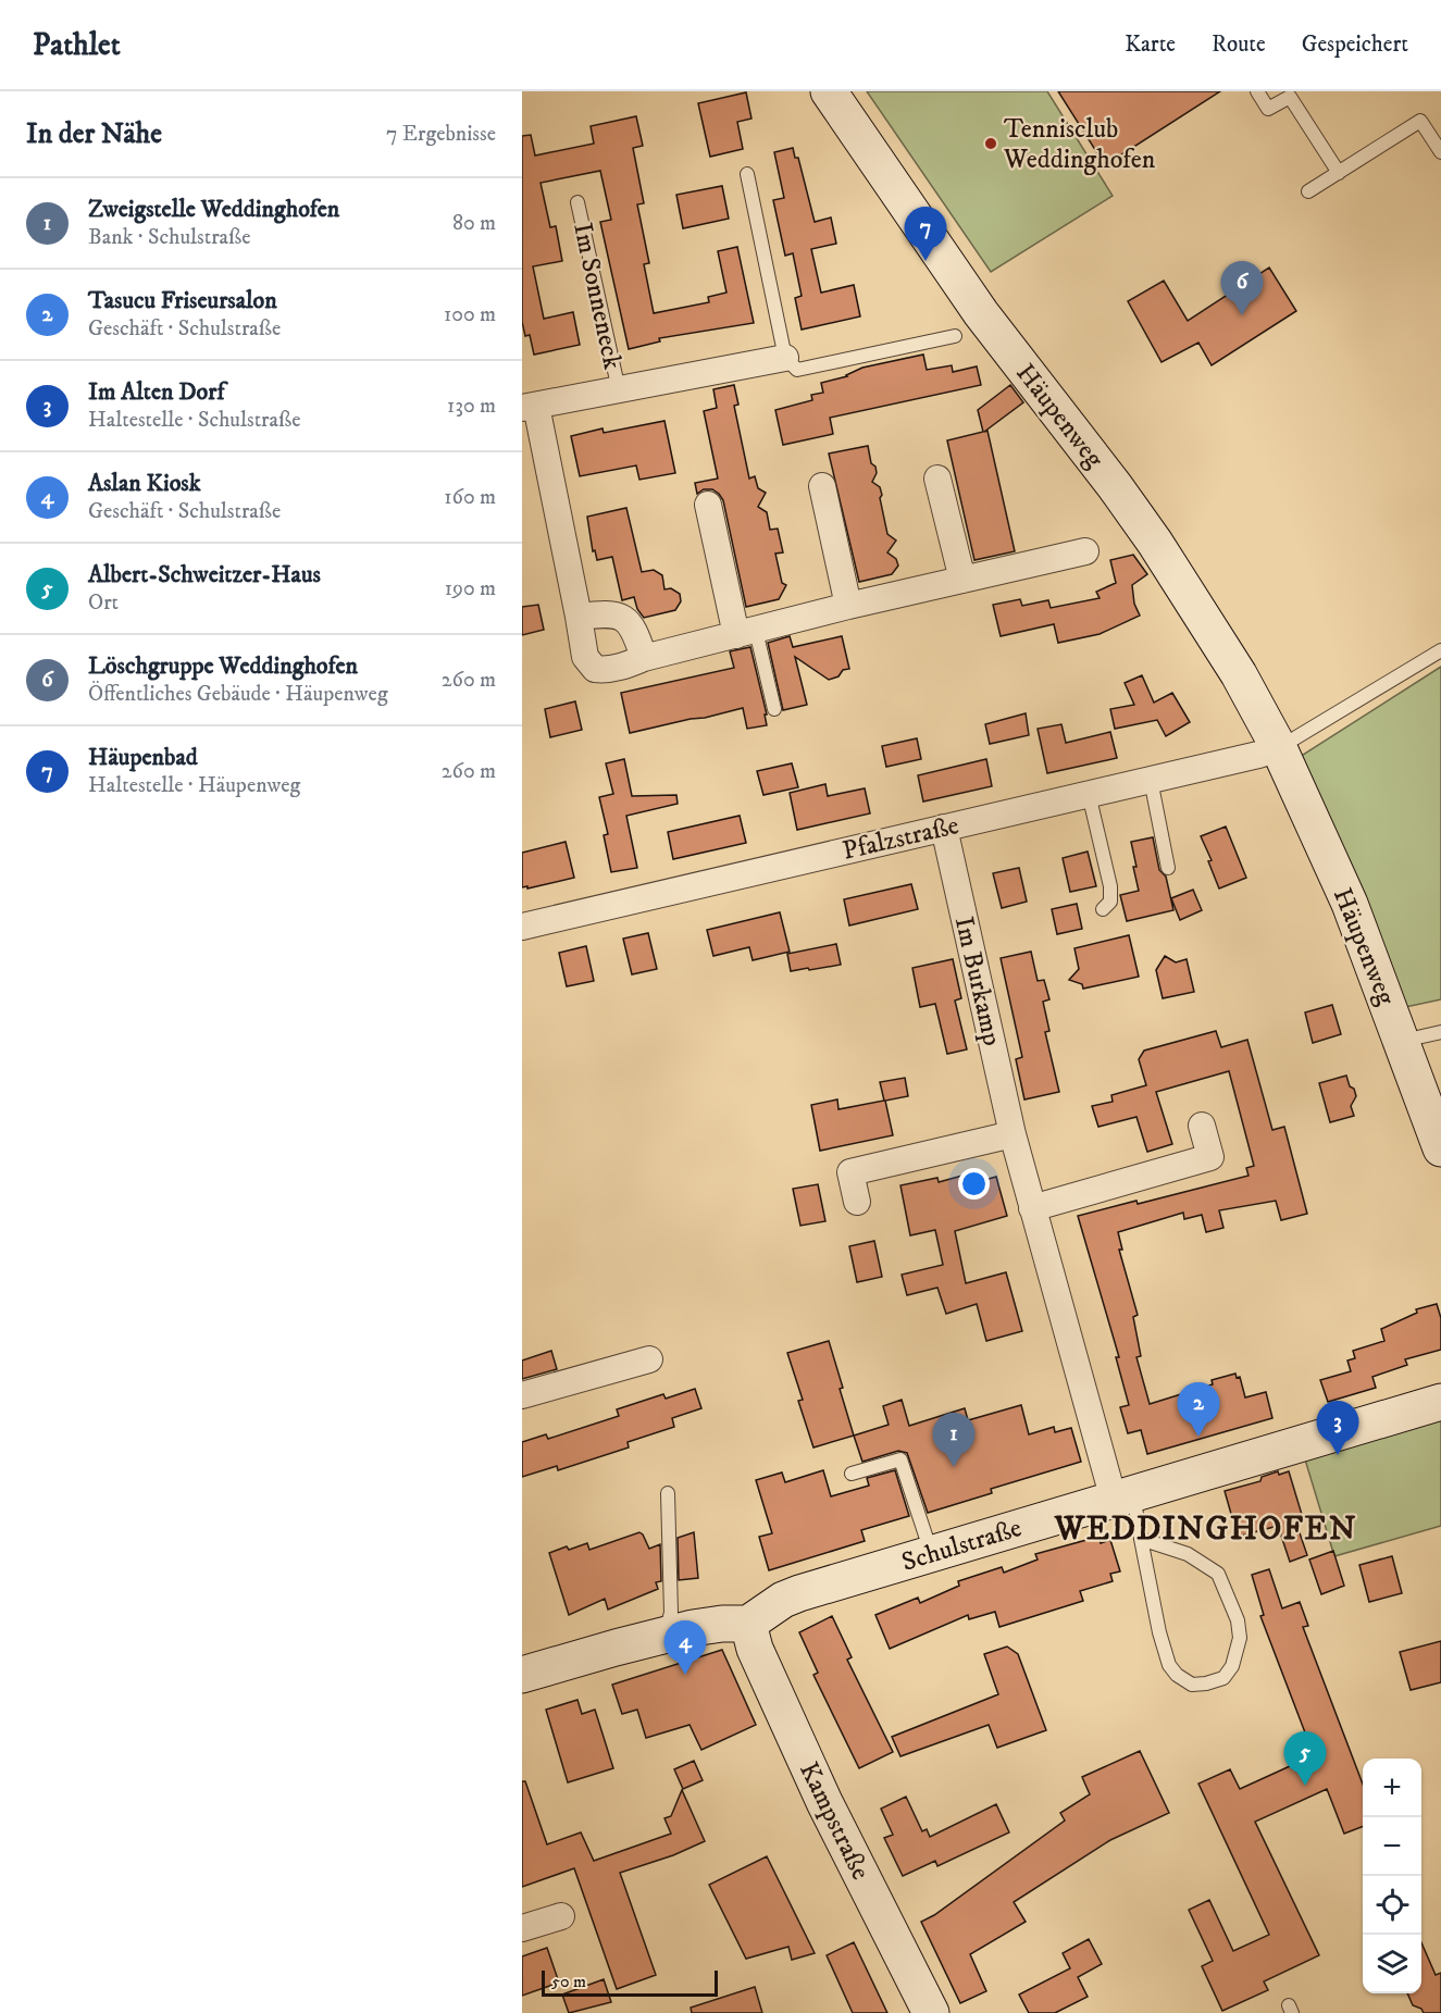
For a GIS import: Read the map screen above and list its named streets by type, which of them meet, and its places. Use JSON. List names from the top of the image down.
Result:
{
  "streets": {
    "street": [
      "Im Sonneneck",
      "Häupenweg",
      "Pfalzstraße",
      "Im Burkamp",
      "Schulstraße",
      "Kampstraße"
    ]
  },
  "crossings": [
    ["Häupenweg", "Pfalzstraße"],
    ["Pfalzstraße", "Im Burkamp"],
    ["Im Burkamp", "Schulstraße"],
    ["Schulstraße", "Kampstraße"]
  ],
  "districts": ["WEDDINGHOFEN"],
  "places": ["Tennisclub Weddinghofen"],
  "scale_bar": "50 m",
  "page": {
    "header": "Pathlet",
    "nav": ["Karte", "Route", "Gespeichert"],
    "heading": ["In der Nähe", "7 Ergebnisse"],
    "list": [
      {
        "mark": "1",
        "name": "Zweigstelle Weddinghofen",
        "note": "Bank · Schulstraße",
        "value": "80 m"
      },
      {
        "mark": "2",
        "name": "Tasucu Friseursalon",
        "note": "Geschäft · Schulstraße",
        "value": "100 m"
      },
      {
        "mark": "3",
        "name": "Im Alten Dorf",
        "note": "Haltestelle · Schulstraße",
        "value": "130 m"
      },
      {
        "mark": "4",
        "name": "Aslan Kiosk",
        "note": "Geschäft · Schulstraße",
        "value": "160 m"
      },
      {
        "mark": "5",
        "name": "Albert-Schweitzer-Haus",
        "note": "Ort",
        "value": "190 m"
      },
      {
        "mark": "6",
        "name": "Löschgruppe Weddinghofen",
        "note": "Öffentliches Gebäude · Häupenweg",
        "value": "260 m"
      },
      {
        "mark": "7",
        "name": "Häupenbad",
        "note": "Haltestelle · Häupenweg",
        "value": "260 m"
      }
    ],
    "pins": [
      "7",
      "6",
      "2",
      "3",
      "1",
      "4",
      "5"
    ],
    "map_buttons": ["+", "−"],
    "scale": "50 m"
  }
}
